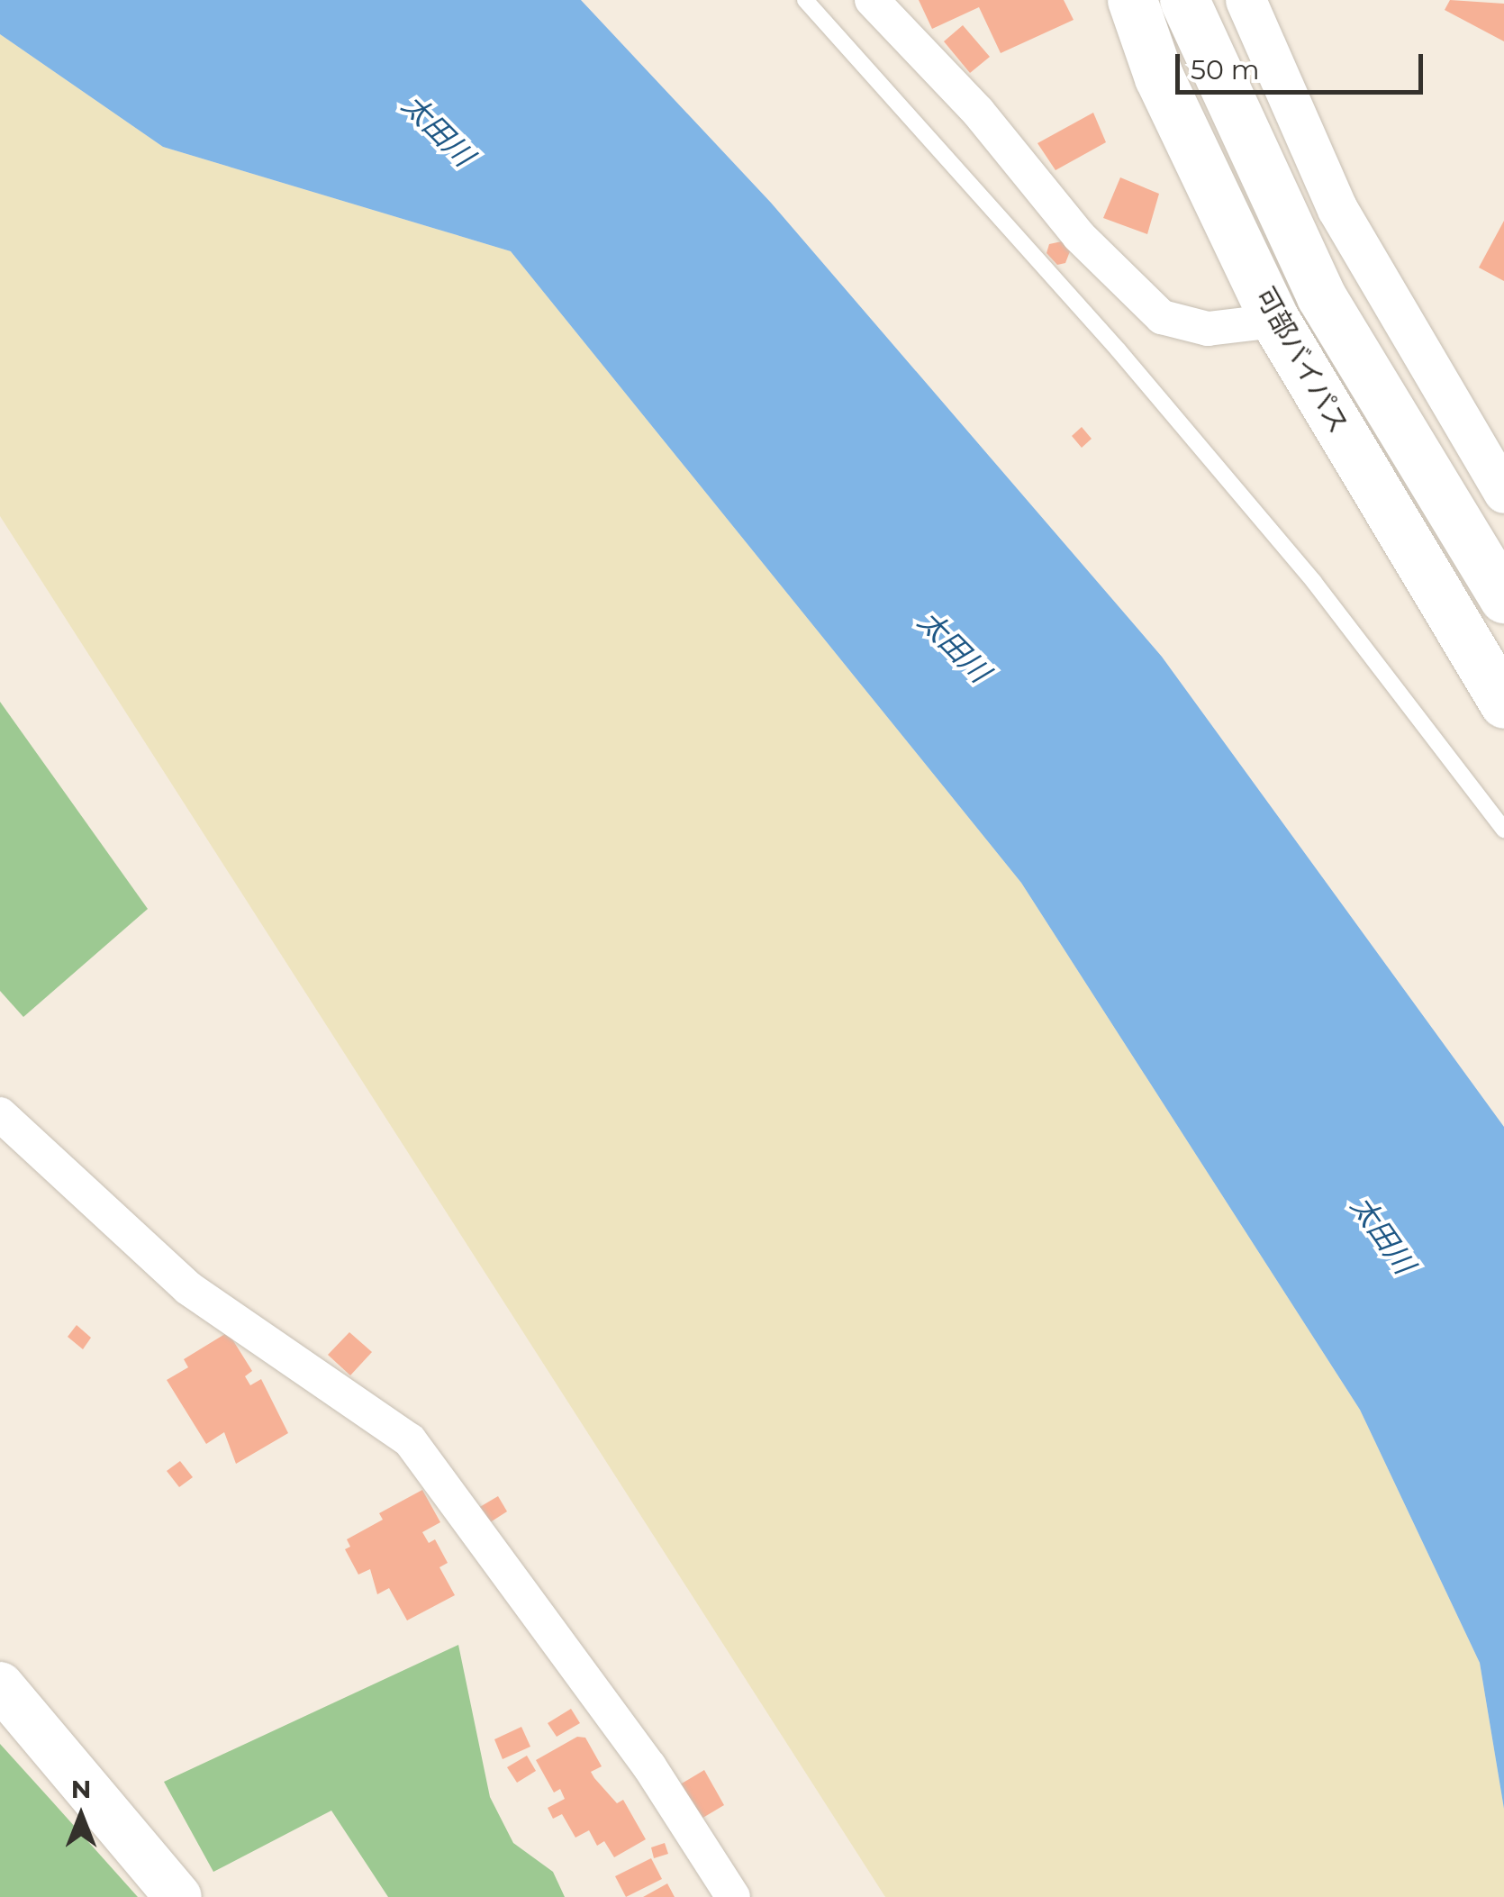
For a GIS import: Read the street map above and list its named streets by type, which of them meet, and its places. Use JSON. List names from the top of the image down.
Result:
{
  "streets": {
    "highway": ["可部バイパス"]
  },
  "water": ["太田川"],
  "scale_bar": "50 m",
  "north": "top"
}
